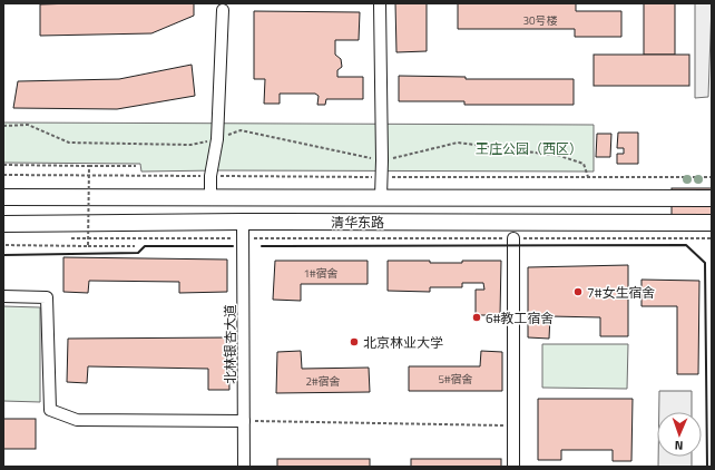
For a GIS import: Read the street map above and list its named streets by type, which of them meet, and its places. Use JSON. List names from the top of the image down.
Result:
{
  "streets": {
    "main road": ["清华东路"],
    "street": ["北林银杏大道"]
  },
  "crossings": [
    ["清华东路", "北林银杏大道"]
  ],
  "parks": ["王庄公园（西区）"],
  "places": ["7#女生宿舍", "6#教工宿舍", "北京林业大学"],
  "house_numbers": [
    "30号楼",
    "1#宿舍",
    "5#宿舍",
    "2#宿舍"
  ],
  "north": "bottom"
}
